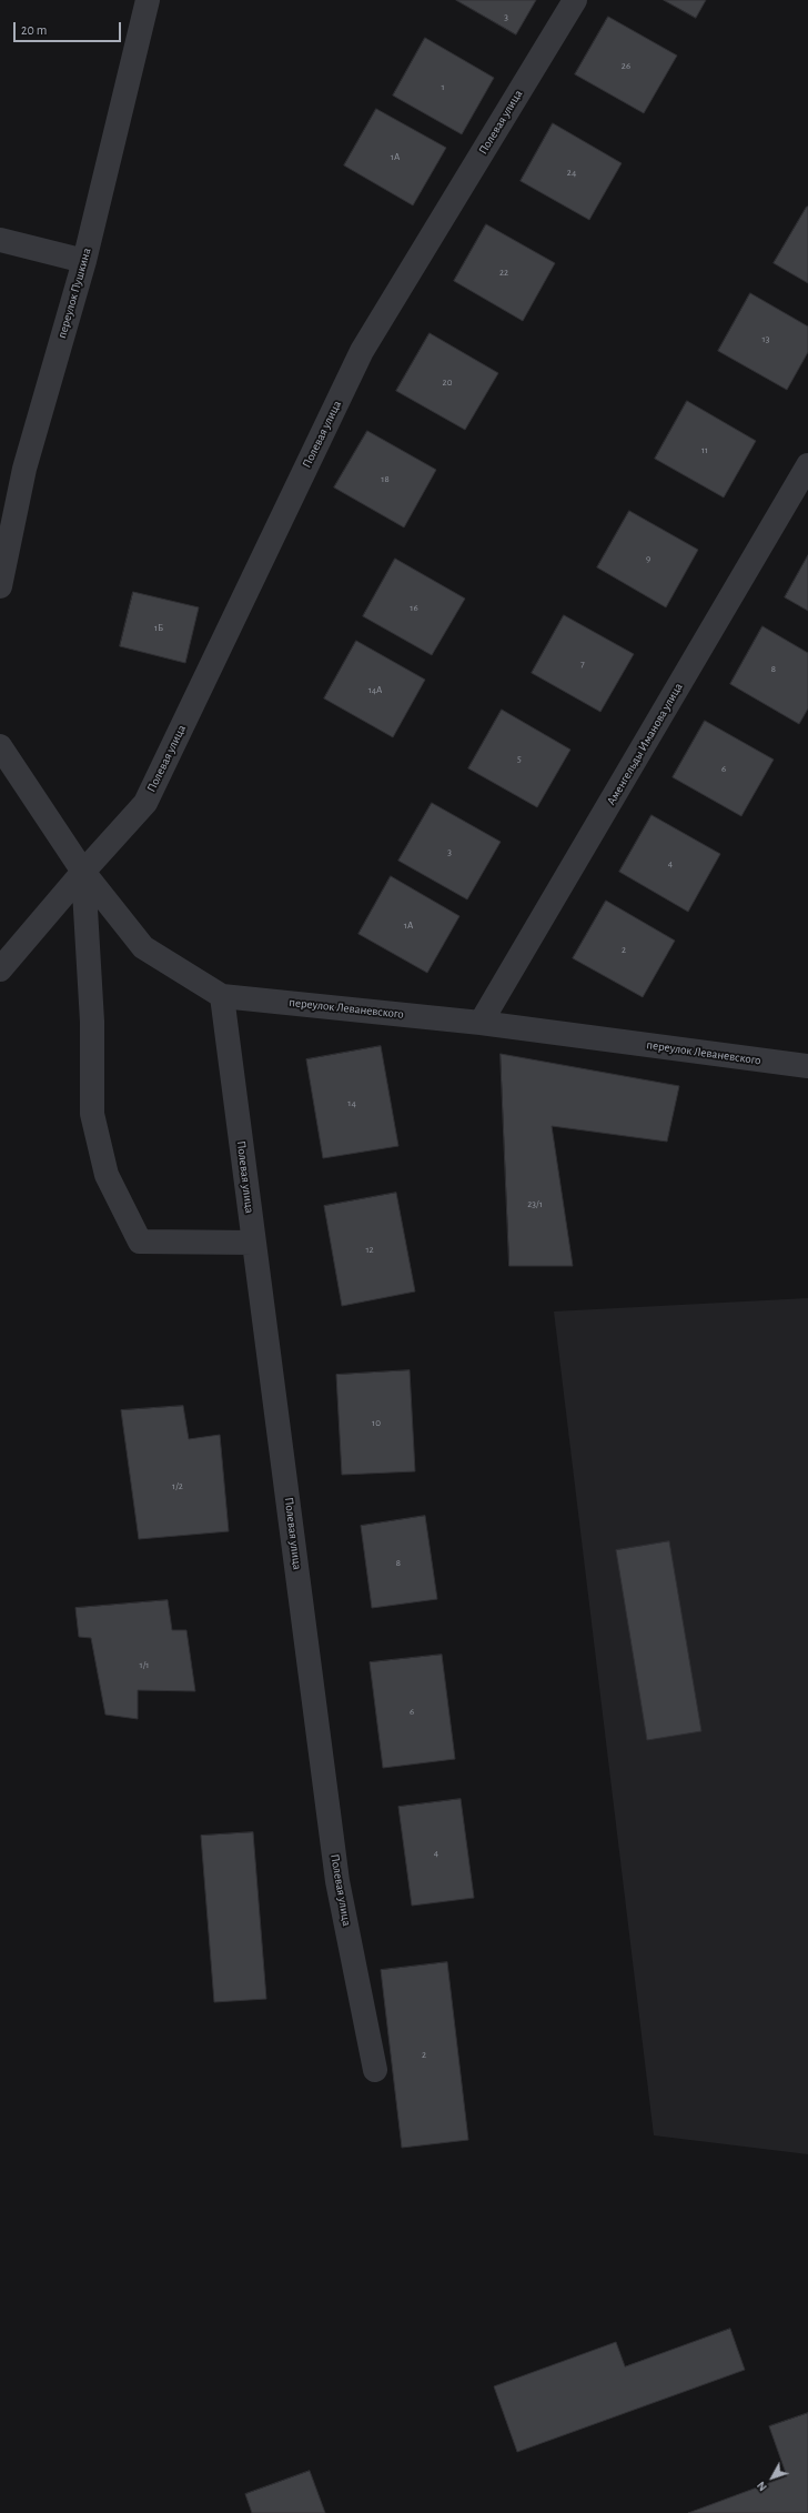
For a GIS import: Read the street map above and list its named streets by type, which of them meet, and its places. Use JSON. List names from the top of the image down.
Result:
{
  "streets": {
    "street": [
      "Полевая улица",
      "переулок Пушкина",
      "Аменгельды Иманова улица",
      "переулок Леваневского"
    ]
  },
  "crossings": [
    ["Полевая улица", "переулок Леваневского"],
    ["Аменгельды Иманова улица", "переулок Леваневского"]
  ],
  "house_numbers": [
    "3",
    "26",
    "1",
    "1А",
    "24",
    "22",
    "13",
    "20",
    "11",
    "18",
    "9",
    "16",
    "1Б",
    "7",
    "8",
    "14А",
    "5",
    "6",
    "3",
    "4",
    "1А",
    "2",
    "14",
    "23/1",
    "12",
    "10",
    "1/2",
    "8",
    "1/1",
    "6",
    "4",
    "2"
  ],
  "scale_bar": "20 m",
  "north": "bottom left"
}
